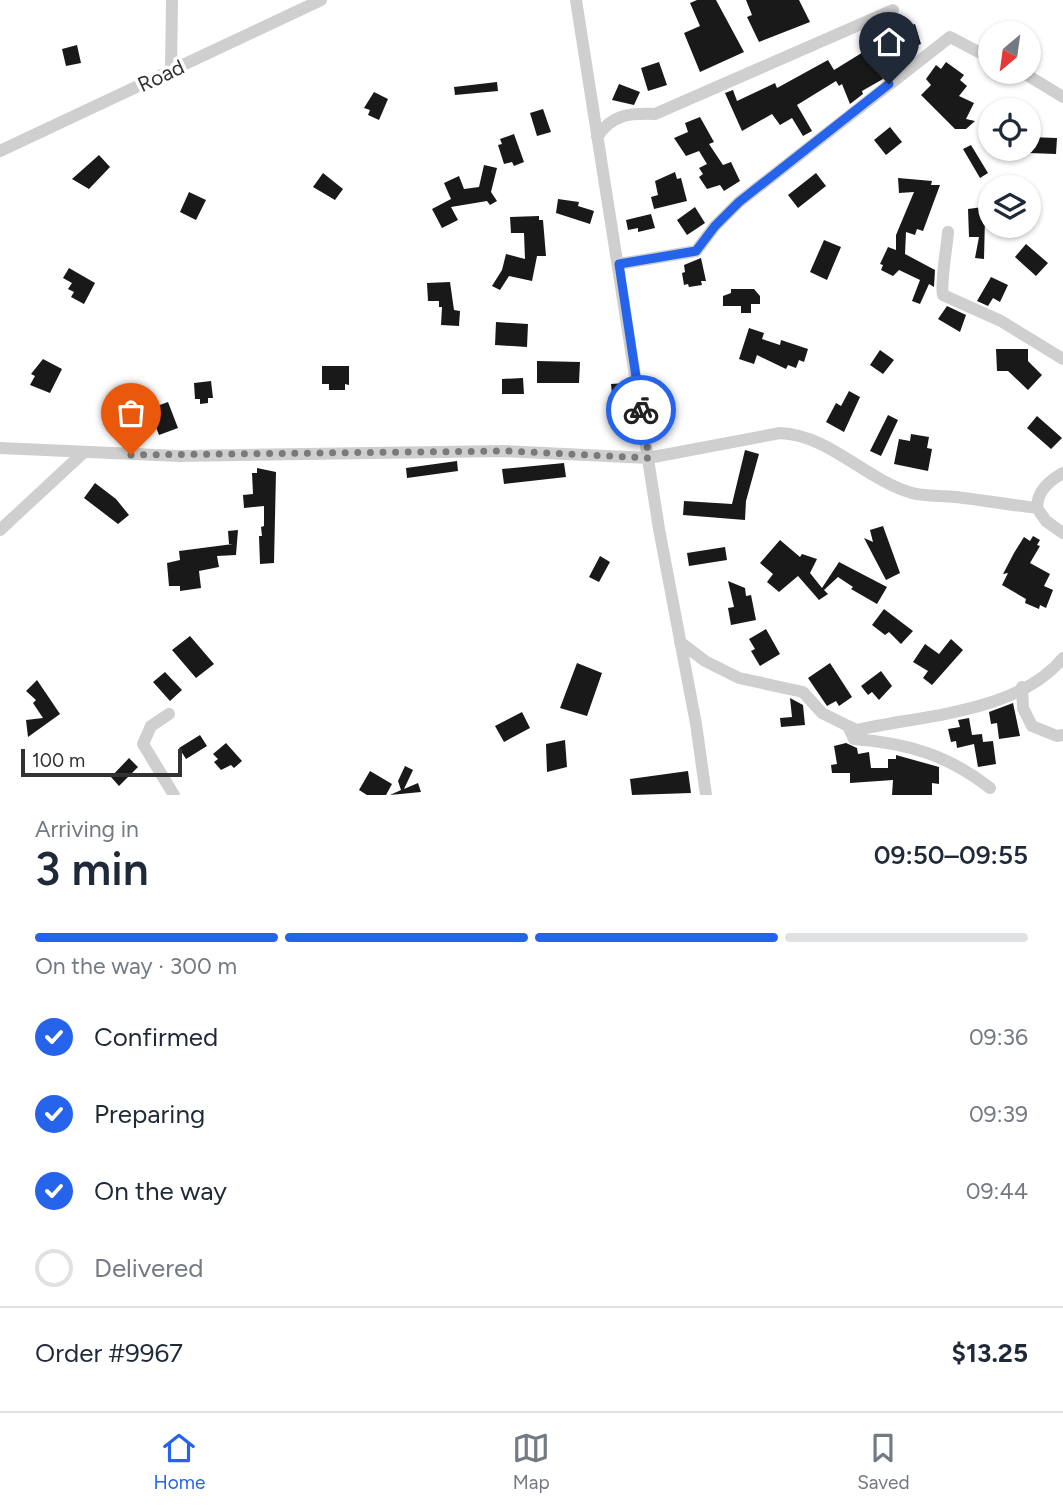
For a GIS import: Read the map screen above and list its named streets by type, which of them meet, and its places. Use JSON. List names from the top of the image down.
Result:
{
  "streets": {
    "street": ["Road"]
  },
  "scale_bar": "100 m",
  "north": "bottom left",
  "page": {
    "scale": "100 m",
    "heading": ["3 min", "Arriving in", "09:50–09:55"],
    "panel": ["Order #9967", "$13.25"],
    "bar": "On the way · 300 m",
    "list": [
      ["Confirmed", "09:36"],
      ["Preparing", "09:39"],
      ["On the way", "09:44"],
      "Delivered"
    ],
    "tabs": ["Home", "Map", "Saved"]
  }
}
